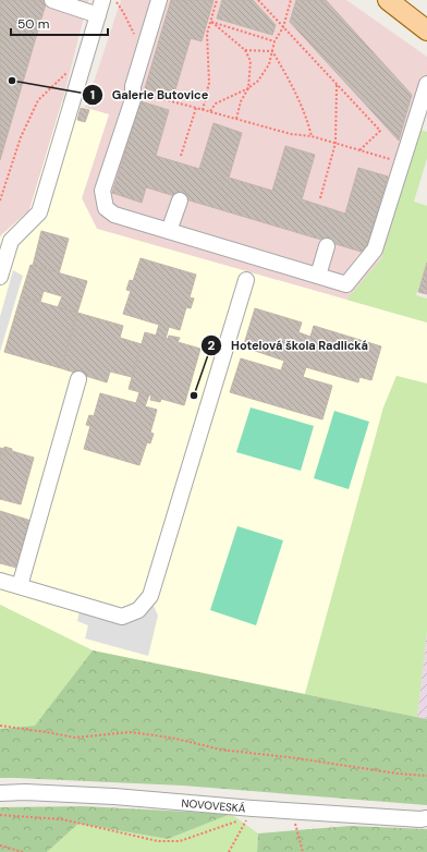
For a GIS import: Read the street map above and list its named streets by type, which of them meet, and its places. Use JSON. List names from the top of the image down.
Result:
{
  "streets": {
    "street": ["NOVOVESKÁ"]
  },
  "places": ["Galerie Butovice", "Hotelová škola Radlická"],
  "scale_bar": "50 m"
}
